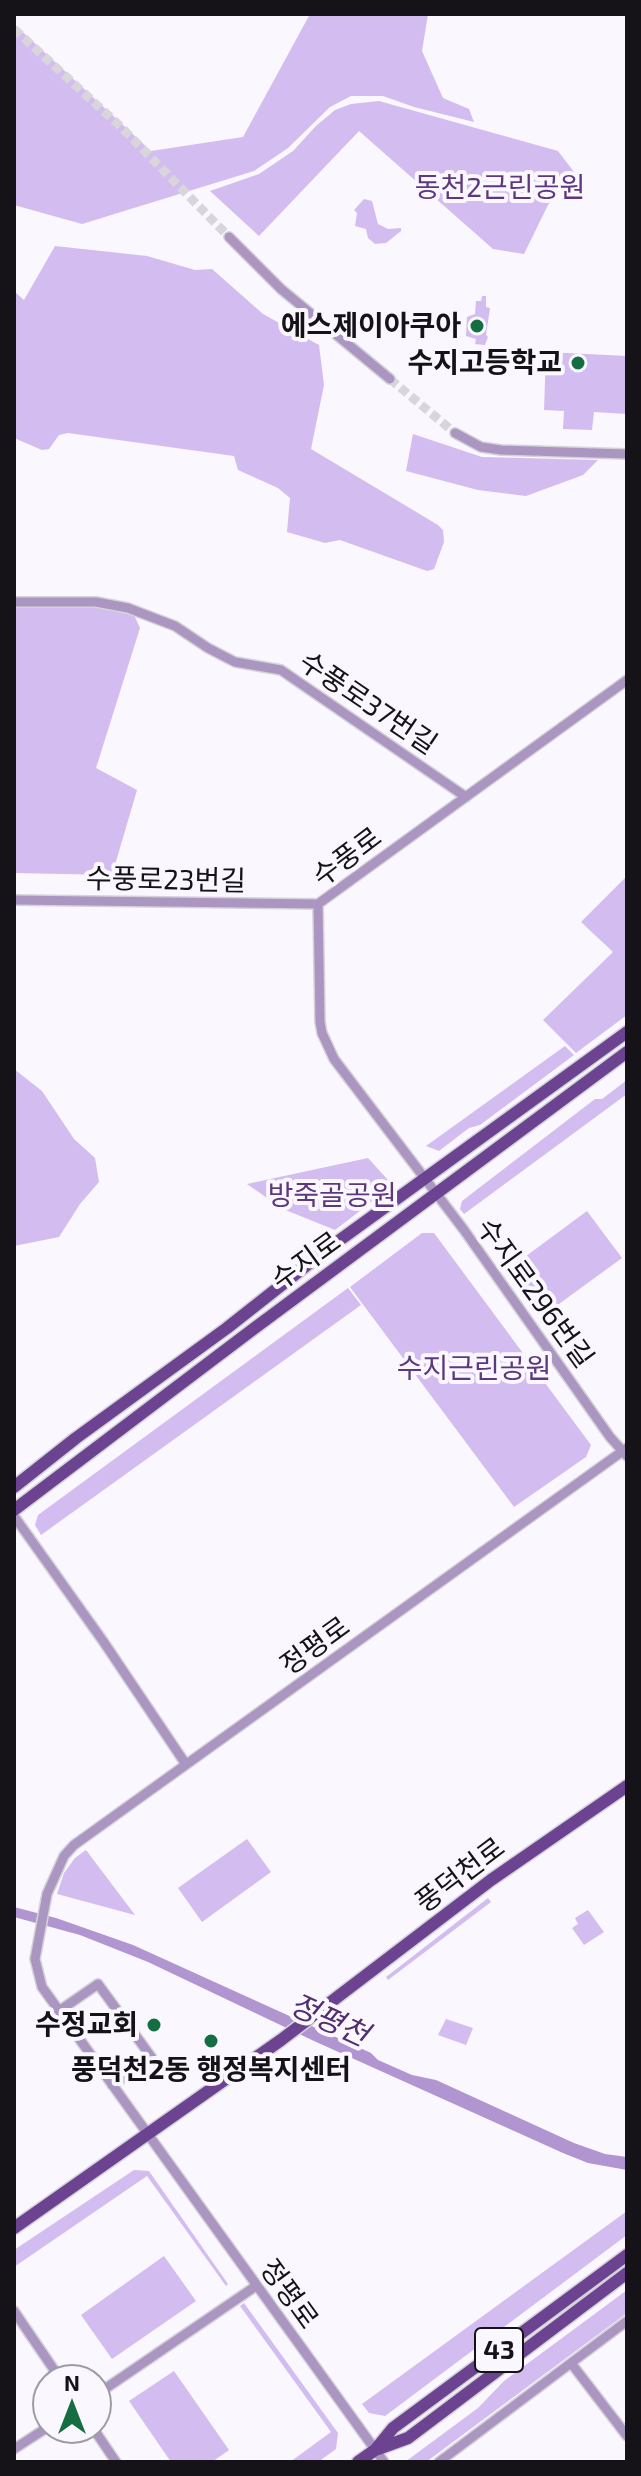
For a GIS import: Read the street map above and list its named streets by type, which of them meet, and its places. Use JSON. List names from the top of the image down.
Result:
{
  "streets": {
    "main road": ["수지로", "풍덕천로", "43"],
    "street": [
      "수풍로37번길",
      "수풍로",
      "수풍로23번길",
      "수지로296번길",
      "정평로"
    ]
  },
  "crossings": [
    ["수풍로37번길", "수풍로"],
    ["수풍로", "수풍로23번길"],
    ["수풍로", "수지로"],
    ["수풍로", "수지로296번길"],
    ["수지로", "수지로296번길"],
    ["수지로296번길", "정평로"],
    ["정평로", "풍덕천로"],
    ["정평로", "43"]
  ],
  "water": ["정평천"],
  "parks": ["동천2근린공원", "방죽골공원", "수지근린공원"],
  "places": [
    "에스제이아쿠아",
    "수지고등학교",
    "수정교회",
    "풍덕천2동 행정복지센터"
  ],
  "north": "top"
}
